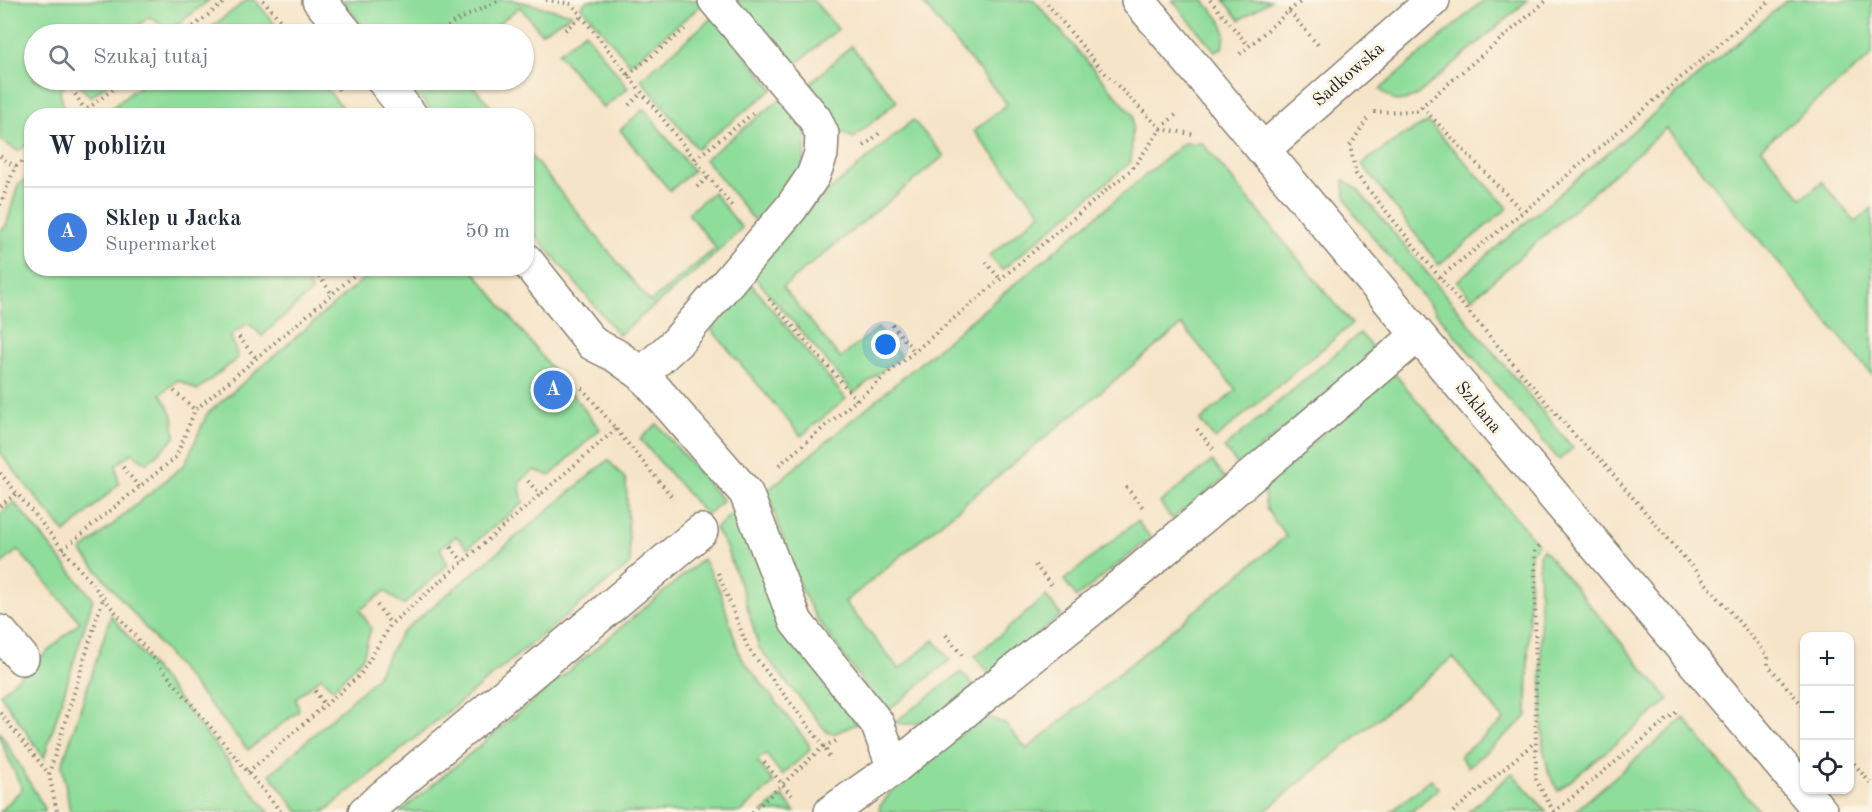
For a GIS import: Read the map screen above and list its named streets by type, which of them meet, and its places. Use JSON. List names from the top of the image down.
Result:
{
  "streets": {
    "street": ["Sadkowska", "Szklana"]
  },
  "crossings": [
    ["Sadkowska", "Szklana"]
  ],
  "page": {
    "search": "Szukaj tutaj",
    "heading": "W pobliżu",
    "list": [
      {
        "mark": "A",
        "name": "Sklep u Jacka",
        "note": "Supermarket",
        "value": "50 m"
      }
    ],
    "pins": "A",
    "map_buttons": ["+", "−"]
  }
}
